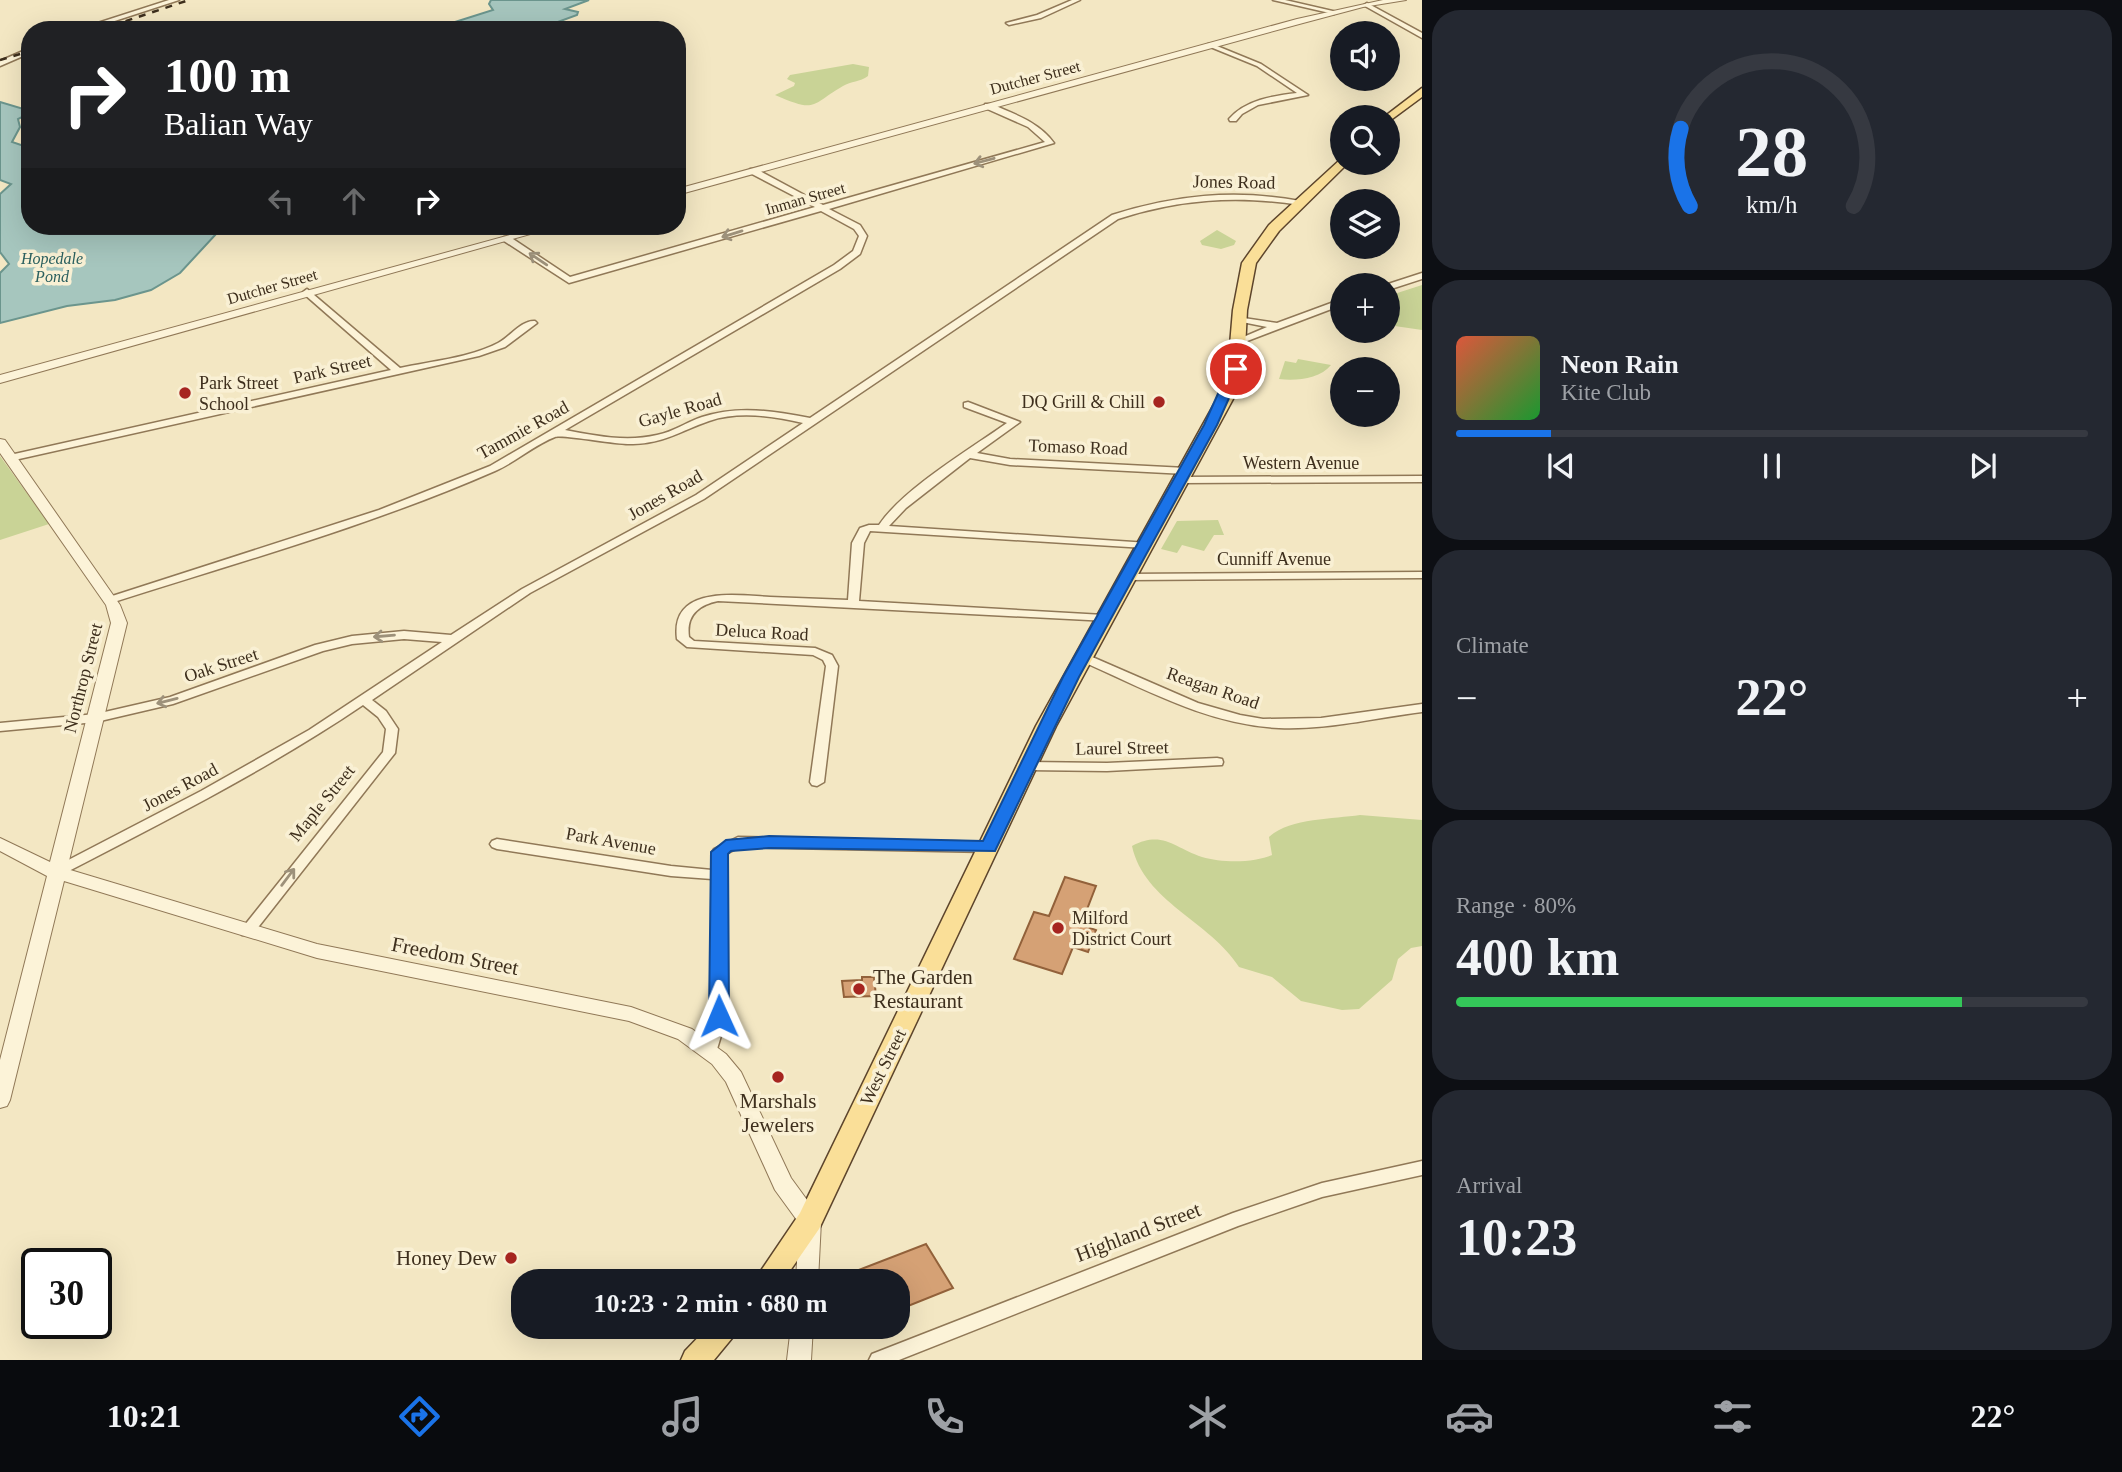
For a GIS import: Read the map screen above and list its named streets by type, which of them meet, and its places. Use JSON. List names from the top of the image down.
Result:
{
  "streets": {
    "main road": ["West Street"],
    "street": [
      "Dutcher Street",
      "Jones Road",
      "Inman Street",
      "Park Street",
      "Gayle Road",
      "Tammie Road",
      "Tomaso Road",
      "Western Avenue",
      "Cunniff Avenue",
      "Deluca Road",
      "Oak Street",
      "Northrop Street",
      "Reagan Road",
      "Laurel Street",
      "Maple Street",
      "Park Avenue",
      "Freedom Street",
      "Highland Street"
    ]
  },
  "crossings": [
    ["Dutcher Street", "Inman Street"],
    ["Jones Road", "Gayle Road"],
    ["Jones Road", "Oak Street"],
    ["Jones Road", "Northrop Street"],
    ["Jones Road", "Maple Street"],
    ["Jones Road", "Freedom Street"],
    ["Jones Road", "West Street"],
    ["Inman Street", "Tammie Road"],
    ["Park Street", "Northrop Street"],
    ["Gayle Road", "Tammie Road"],
    ["Tammie Road", "Northrop Street"],
    ["Tomaso Road", "Western Avenue"],
    ["Tomaso Road", "West Street"],
    ["Western Avenue", "West Street"],
    ["Cunniff Avenue", "West Street"],
    ["Deluca Road", "West Street"],
    ["Oak Street", "Northrop Street"],
    ["Northrop Street", "Freedom Street"],
    ["Reagan Road", "West Street"],
    ["Laurel Street", "West Street"],
    ["Maple Street", "Freedom Street"],
    ["Freedom Street", "West Street"]
  ],
  "one_way": ["Oak Street", "Maple Street"],
  "water": ["Hopedale Pond"],
  "places": [
    "Park Street School",
    "DQ Grill & Chill",
    "Milford District Court",
    "The Garden Restaurant",
    "Marshals Jewelers",
    "Honey Dew"
  ],
  "page": {
    "map_buttons": ["+", "−"],
    "turn": ["100 m", "Balian Way"],
    "song": ["Neon Rain", "Kite Club"],
    "tile": [
      "Climate",
      ["Range · 80%", "400 km"],
      ["Arrival", "10:23"]
    ],
    "heat": ["−", "22°", "+"],
    "limit": "30",
    "trip": "10:23 · 2 min · 680 m",
    "tabs": ["10:21", "22°"],
    "gauge": ["28", "km/h"]
  }
}
